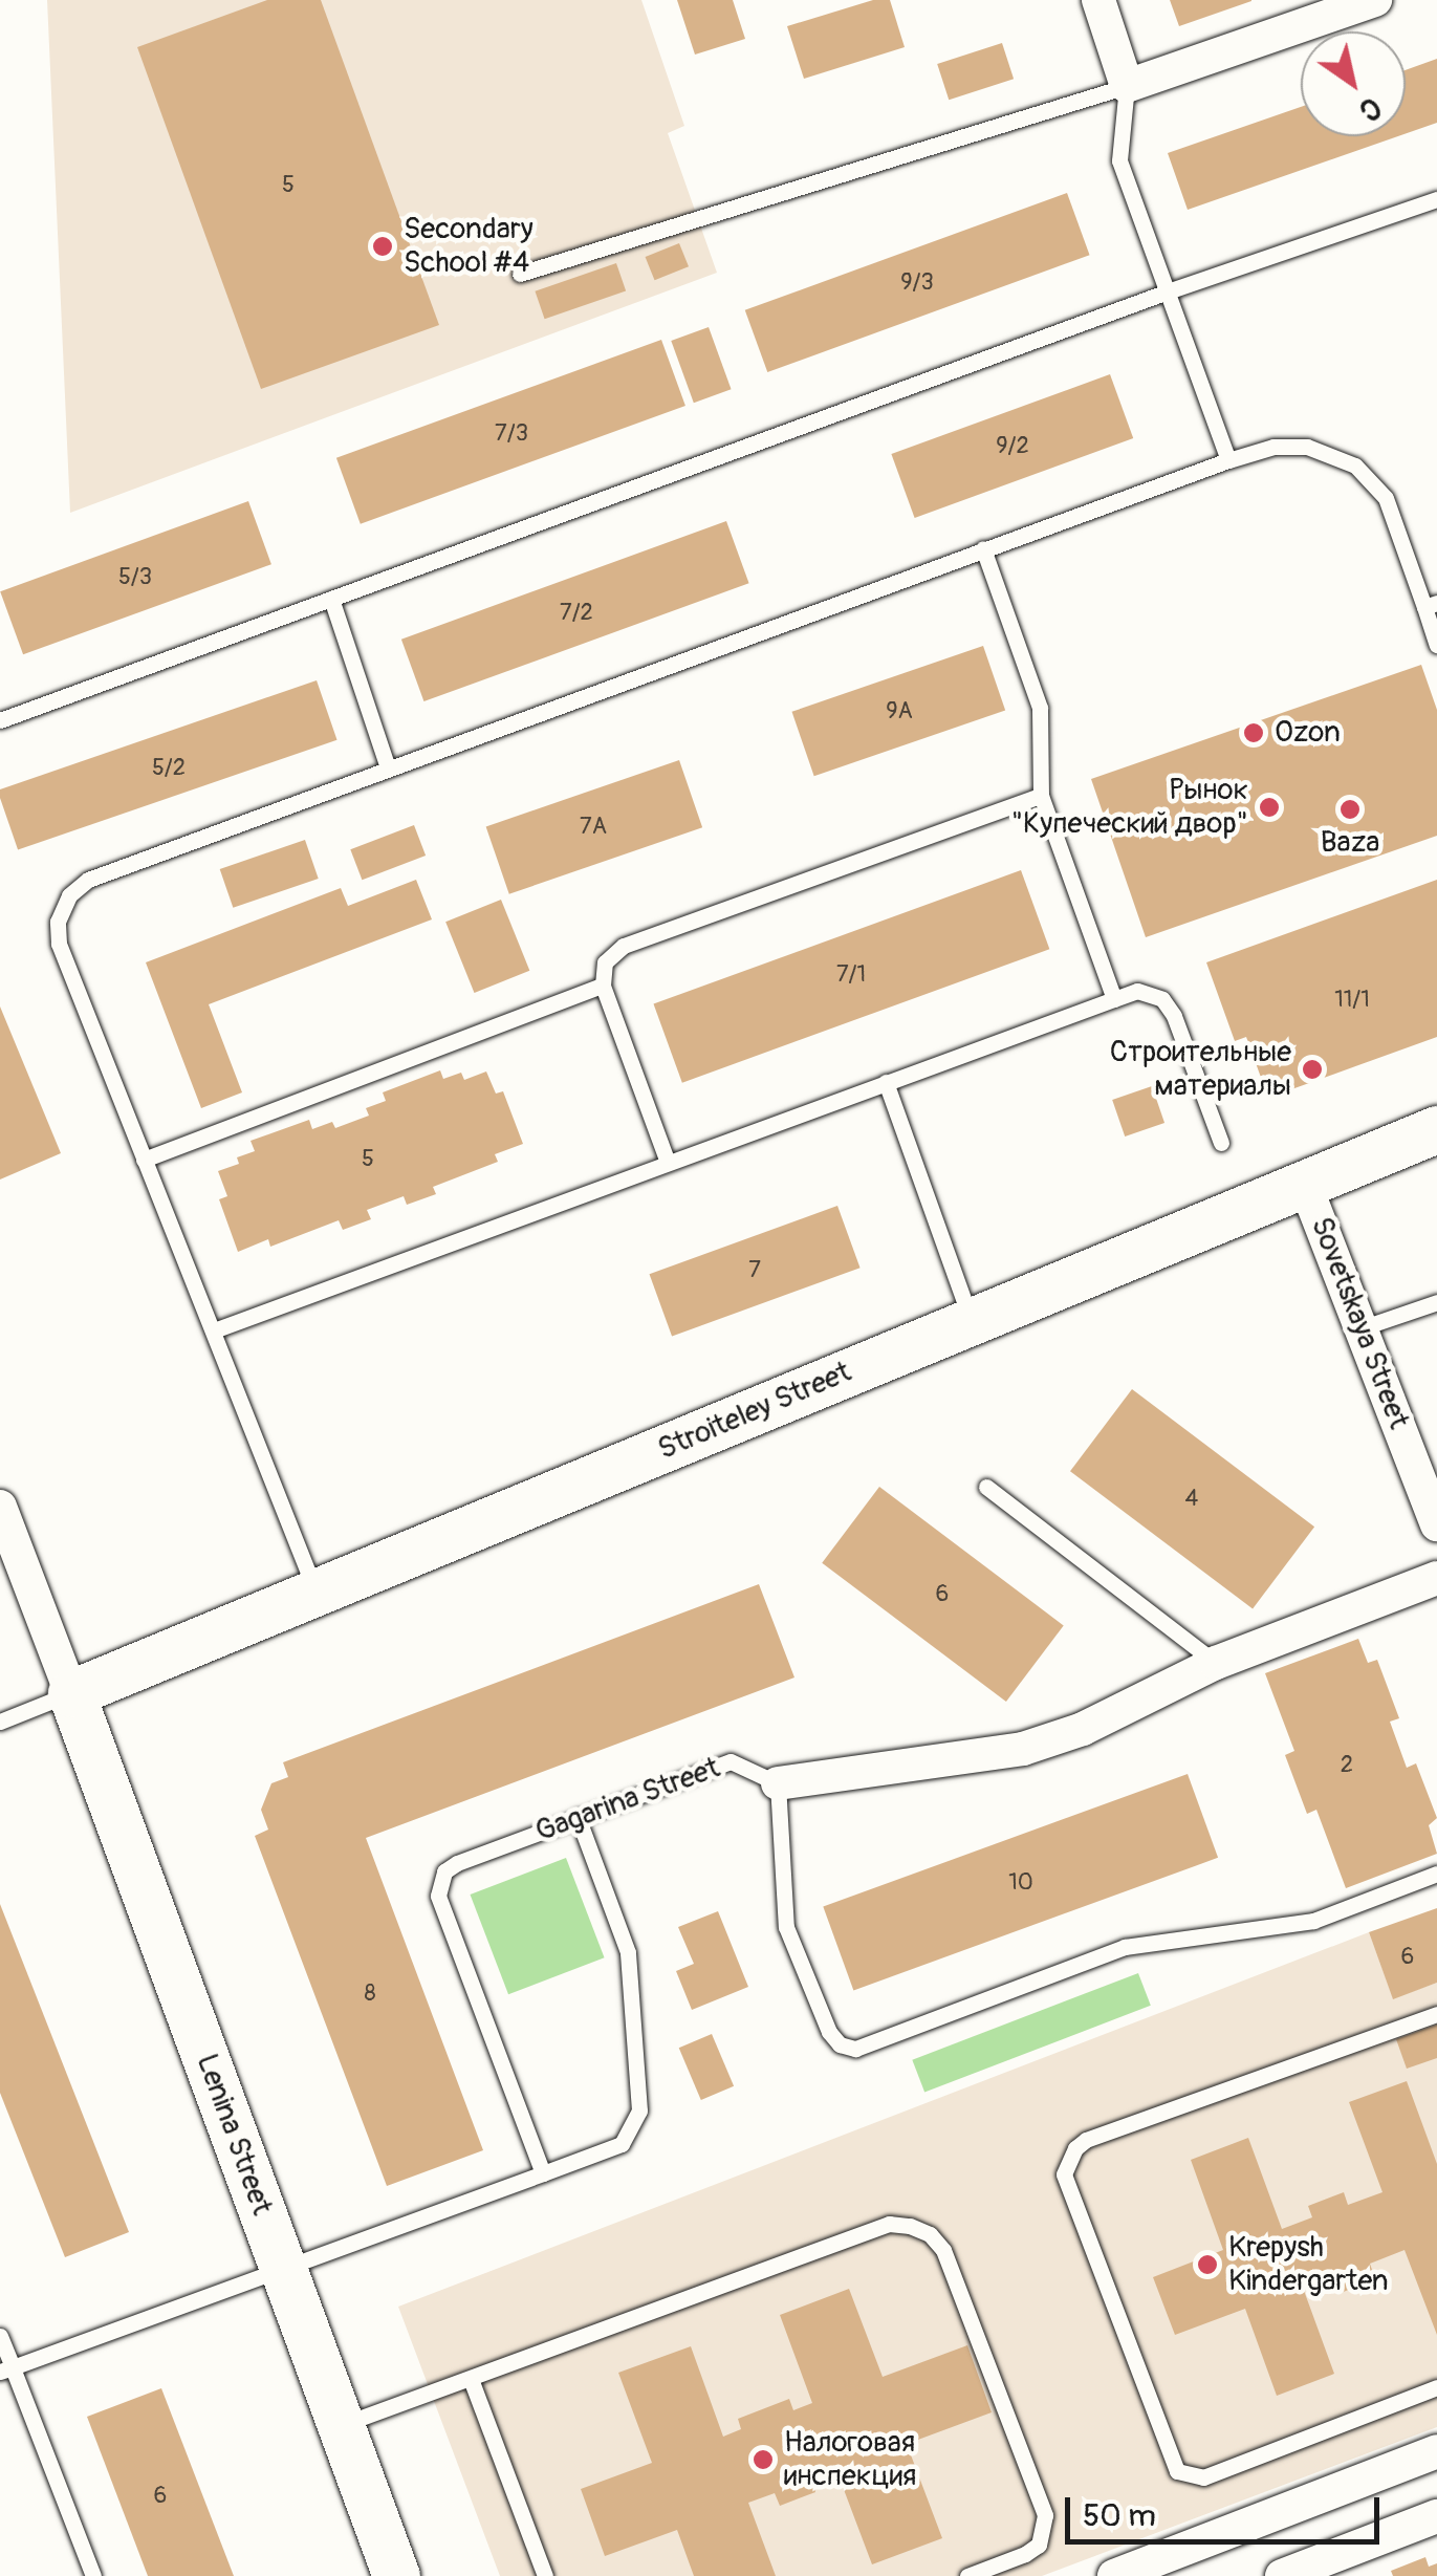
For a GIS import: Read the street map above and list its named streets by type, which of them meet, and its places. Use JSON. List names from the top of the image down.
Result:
{
  "streets": {
    "main road": ["Stroiteley Street", "Lenina Street"],
    "street": ["Sovetskaya Street"],
    "lane": ["Gagarina Street"]
  },
  "crossings": [
    ["Sovetskaya Street", "Stroiteley Street"],
    ["Stroiteley Street", "Lenina Street"]
  ],
  "places": [
    "Secondary School #4",
    "Ozon",
    "Рынок \"Купеческий двор\"",
    "Baza",
    "Строительные материалы",
    "Krepysh Kindergarten",
    "Налоговая инспекция"
  ],
  "house_numbers": [
    "5",
    "9/3",
    "7/3",
    "9/2",
    "5/3",
    "7/2",
    "9А",
    "5/2",
    "7А",
    "7/1",
    "11/1",
    "5",
    "7",
    "4",
    "6",
    "2",
    "10",
    "6",
    "8",
    "6"
  ],
  "scale_bar": "50 m",
  "north": "bottom right"
}
